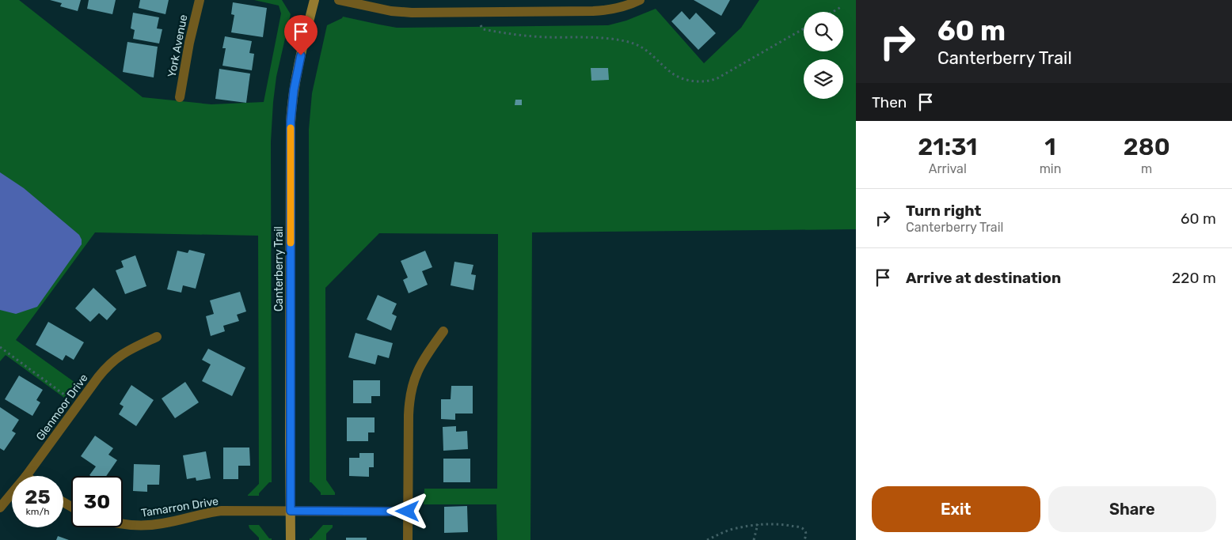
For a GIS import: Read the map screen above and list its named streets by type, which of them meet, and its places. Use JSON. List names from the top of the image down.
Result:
{
  "streets": {
    "street": [
      "York Avenue",
      "Canterberry Trail",
      "Glenmoor Drive",
      "Tamarron Drive"
    ]
  },
  "crossings": [
    ["Canterberry Trail", "Tamarron Drive"]
  ],
  "page": {
    "turn": ["60 m", "Canterberry Trail"],
    "then": "Then",
    "eta": [
      "21:31",
      "Arrival",
      "1",
      "min",
      "280",
      "m"
    ],
    "list": [
      {
        "name": "Turn right",
        "note": "Canterberry Trail",
        "value": "60 m"
      },
      {
        "name": "Arrive at destination",
        "value": "220 m"
      }
    ],
    "speed": "25 km/h",
    "limit": "30",
    "buttons": ["Exit", "Share"]
  }
}
